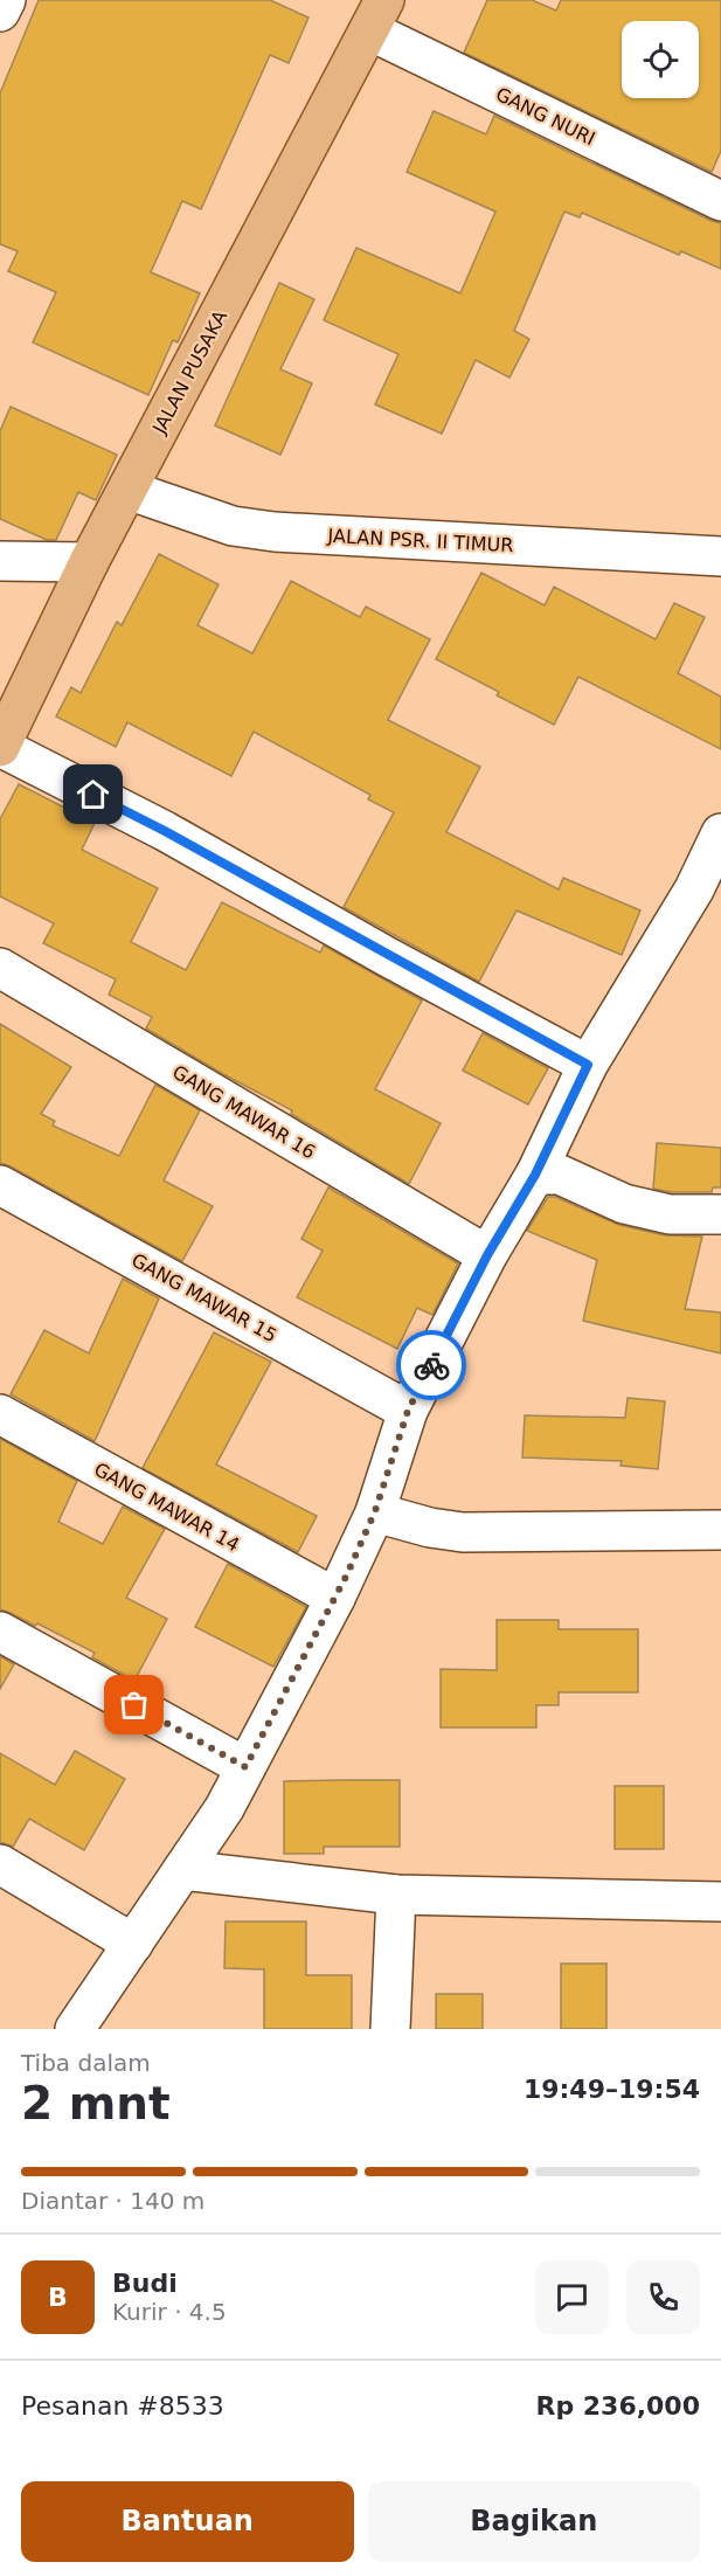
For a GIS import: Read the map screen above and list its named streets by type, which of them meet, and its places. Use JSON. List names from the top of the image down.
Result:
{
  "streets": {
    "main road": ["JALAN PUSAKA"],
    "street": [
      "GANG NURI",
      "JALAN PSR. II TIMUR",
      "GANG MAWAR 16",
      "GANG MAWAR 15",
      "GANG MAWAR 14"
    ]
  },
  "crossings": [
    ["GANG NURI", "JALAN PUSAKA"],
    ["JALAN PUSAKA", "JALAN PSR. II TIMUR"]
  ],
  "page": {
    "heading": ["2 mnt", "Tiba dalam", "19:49–19:54"],
    "panel": [
      "Budi",
      "Kurir · 4.5",
      "Pesanan #8533",
      "Rp 236,000"
    ],
    "bar": "Diantar · 140 m",
    "round": "B",
    "buttons": ["Bantuan", "Bagikan"]
  }
}
